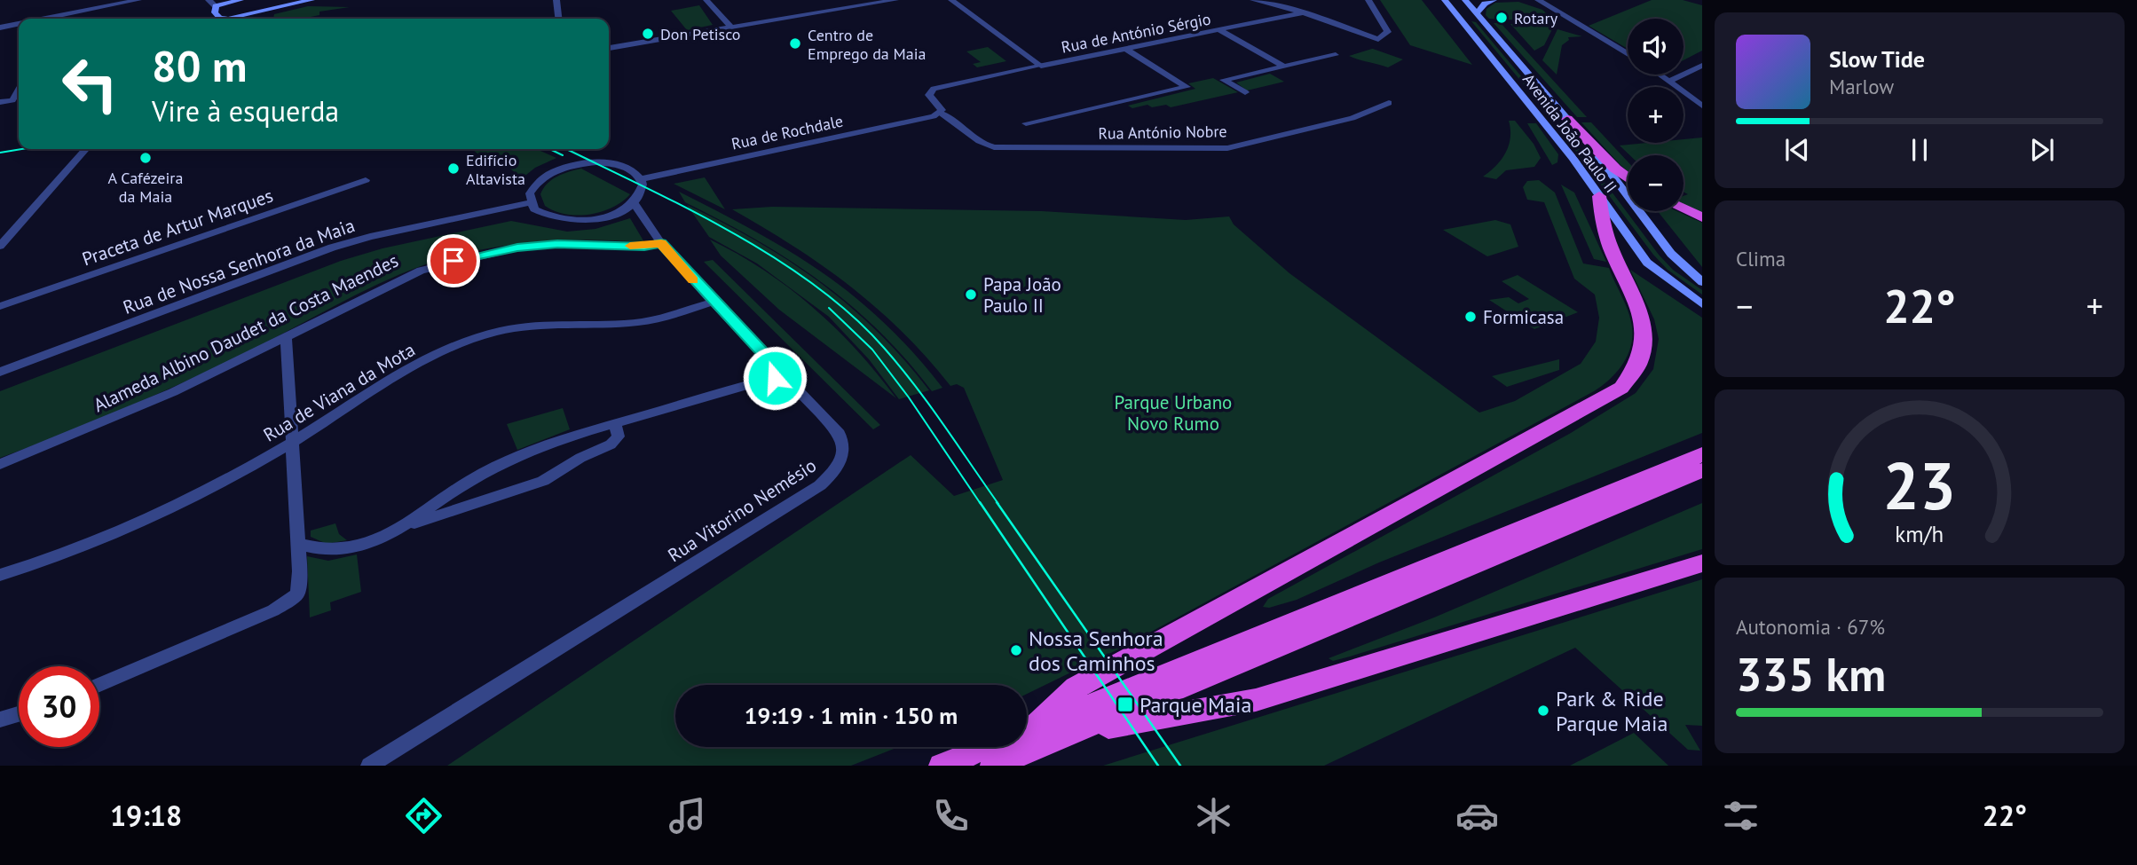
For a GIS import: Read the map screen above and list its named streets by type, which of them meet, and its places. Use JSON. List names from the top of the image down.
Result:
{
  "streets": {
    "main road": ["Avenida João Paulo II"],
    "street": [
      "Rua de António Sérgio",
      "Rua de Rochdale",
      "Rua António Nobre",
      "Praceta de Artur Marques",
      "Rua de Nossa Senhora da Maia",
      "Alameda Albino Daudet da Costa Maendes",
      "Rua de Viana da Mota",
      "Rua Vitorino Nemésio"
    ]
  },
  "crossings": [
    ["Rua de António Sérgio", "Rua de Rochdale"],
    ["Rua de António Sérgio", "Rua António Nobre"],
    ["Rua de Rochdale", "Rua António Nobre"],
    ["Alameda Albino Daudet da Costa Maendes", "Rua Vitorino Nemésio"],
    ["Rua de Viana da Mota", "Rua Vitorino Nemésio"]
  ],
  "parks": ["Parque Urbano Novo Rumo"],
  "places": {
    "other": [
      "Rotary",
      "Don Petisco",
      "Centro de Emprego da Maia",
      "A Cafézeira da Maia",
      "Edifício Altavista",
      "Papa João Paulo II",
      "Formicasa",
      "Nossa Senhora dos Caminhos",
      "Park & Ride Parque Maia"
    ],
    "transit": ["Parque Maia"]
  },
  "page": {
    "map_buttons": ["+", "−"],
    "turn": ["80 m", "Vire à esquerda"],
    "song": ["Slow Tide", "Marlow"],
    "tile": [
      "Clima",
      ["Autonomia · 67%", "335 km"]
    ],
    "heat": ["−", "22°", "+"],
    "limit": "30",
    "trip": "19:19 · 1 min · 150 m",
    "tabs": ["19:18", "22°"],
    "gauge": ["23", "km/h"]
  }
}
